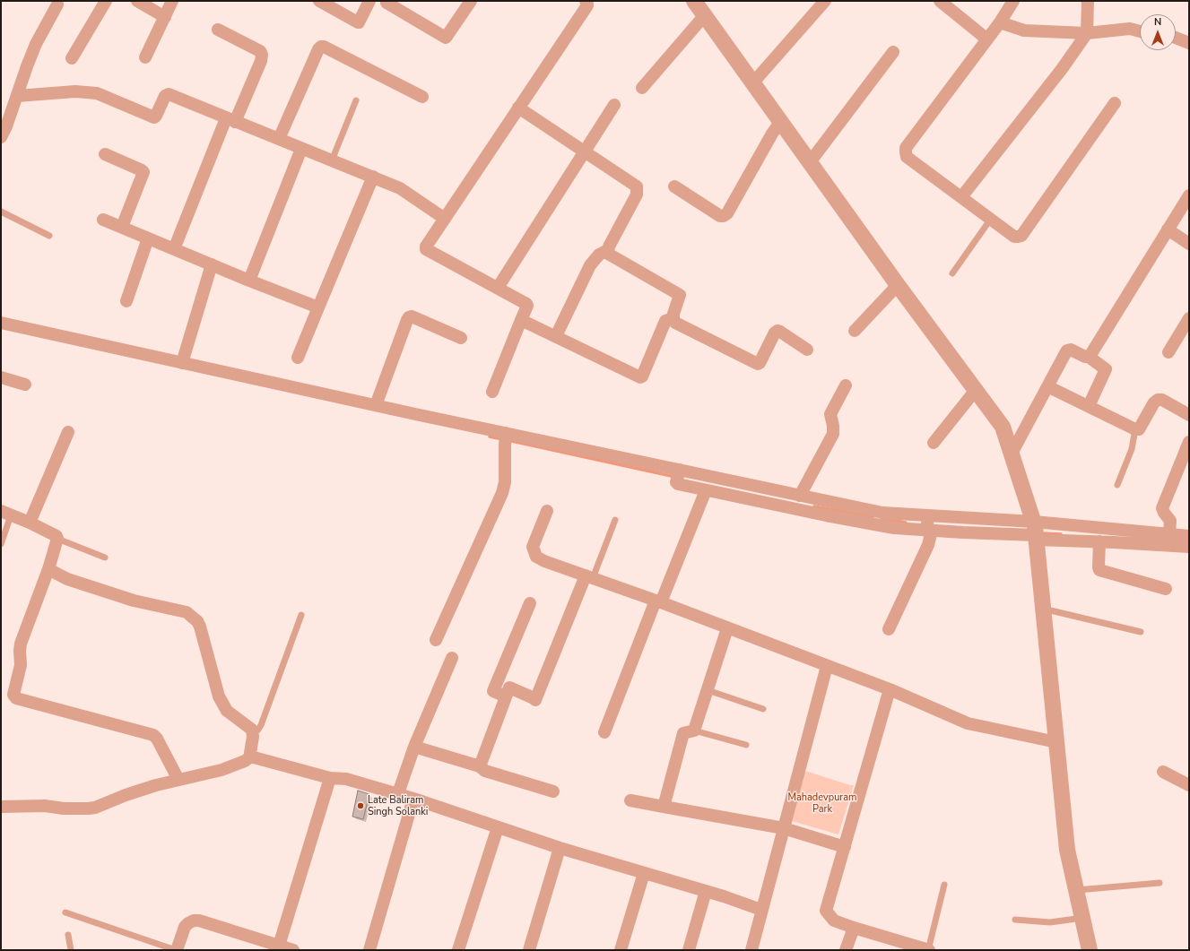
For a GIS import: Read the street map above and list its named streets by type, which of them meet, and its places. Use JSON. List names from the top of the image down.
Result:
{
  "parks": ["Mahadevpuram Park"],
  "places": ["Late Baliram Singh Solanki"],
  "north": "top"
}
